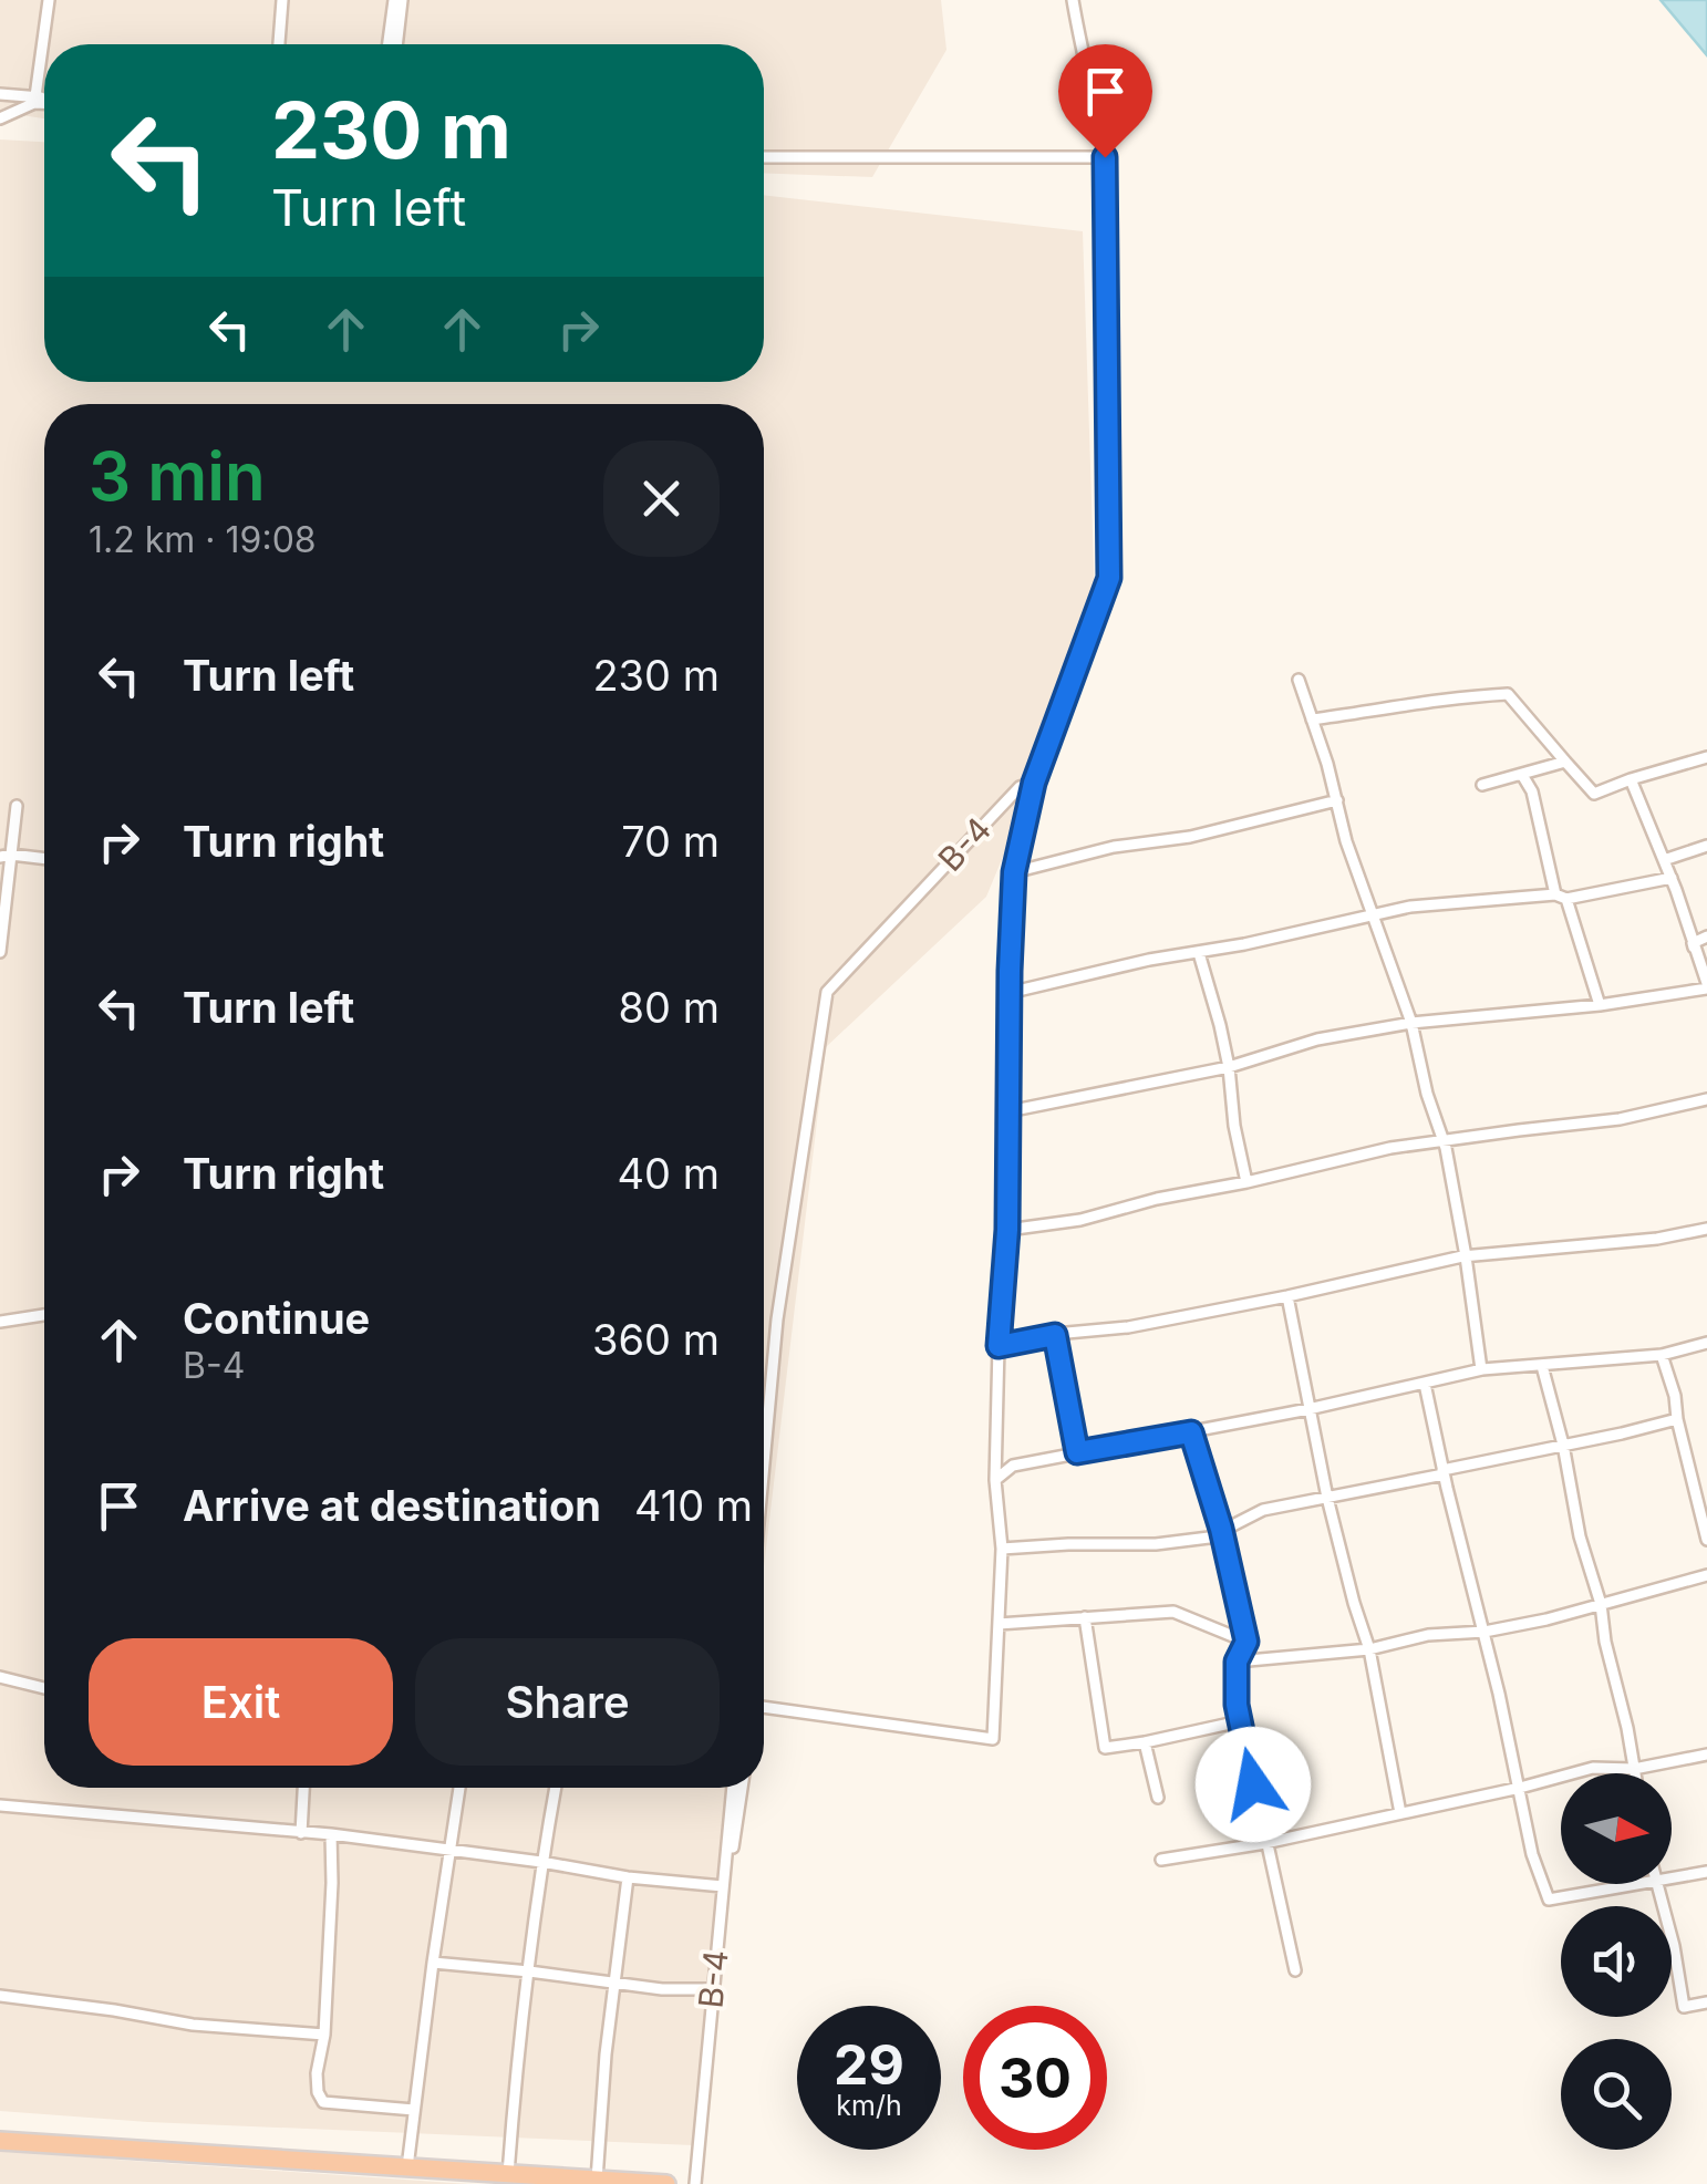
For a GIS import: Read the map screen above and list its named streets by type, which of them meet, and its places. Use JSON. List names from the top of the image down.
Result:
{
  "streets": {
    "street": ["B-4"]
  },
  "north": "right",
  "page": {
    "turn": ["230 m", "Turn left"],
    "heading": ["3 min", "1.2 km · 19:08"],
    "list": [
      {
        "name": "Turn left",
        "value": "230 m"
      },
      {
        "name": "Turn right",
        "value": "70 m"
      },
      {
        "name": "Turn left",
        "value": "80 m"
      },
      {
        "name": "Turn right",
        "value": "40 m"
      },
      {
        "name": "Continue",
        "note": "B-4",
        "value": "360 m"
      },
      {
        "name": "Arrive at destination",
        "value": "410 m"
      }
    ],
    "buttons": ["Exit", "Share"],
    "speed": "29 km/h",
    "limit": "30"
  }
}
